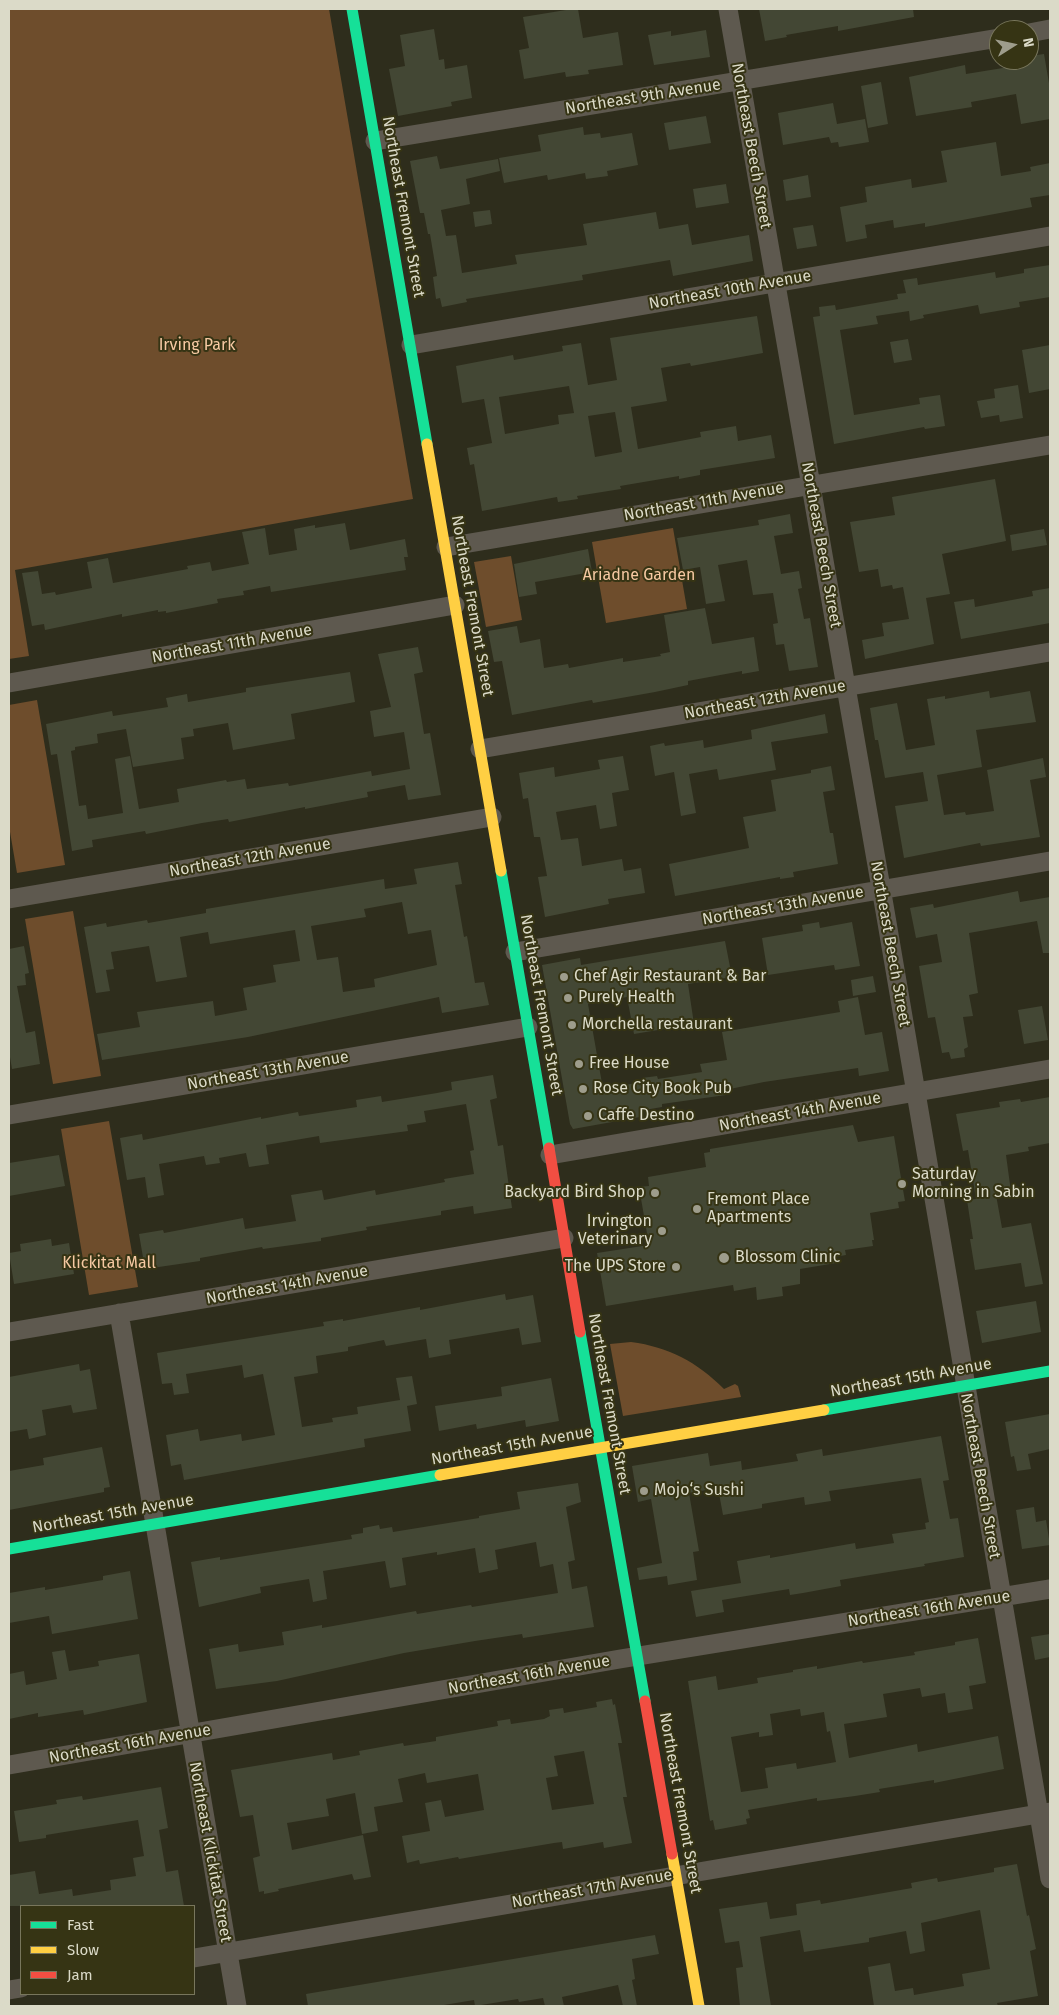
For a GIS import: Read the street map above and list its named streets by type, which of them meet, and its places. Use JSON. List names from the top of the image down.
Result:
{
  "streets": {
    "main road": ["Northeast Fremont Street", "Northeast 15th Avenue"],
    "street": [
      "Northeast 9th Avenue",
      "Northeast Beech Street",
      "Northeast 10th Avenue",
      "Northeast 11th Avenue",
      "Northeast 12th Avenue",
      "Northeast 13th Avenue",
      "Northeast 14th Avenue",
      "Northeast 16th Avenue",
      "Northeast Klickitat Street",
      "Northeast 17th Avenue"
    ]
  },
  "crossings": [
    ["Northeast 9th Avenue", "Northeast Beech Street"],
    ["Northeast 9th Avenue", "Northeast Fremont Street"],
    ["Northeast Beech Street", "Northeast 10th Avenue"],
    ["Northeast Beech Street", "Northeast 11th Avenue"],
    ["Northeast Beech Street", "Northeast 12th Avenue"],
    ["Northeast Beech Street", "Northeast 13th Avenue"],
    ["Northeast Beech Street", "Northeast 14th Avenue"],
    ["Northeast Beech Street", "Northeast 15th Avenue"],
    ["Northeast Beech Street", "Northeast 16th Avenue"],
    ["Northeast Beech Street", "Northeast 17th Avenue"],
    ["Northeast Fremont Street", "Northeast 10th Avenue"],
    ["Northeast Fremont Street", "Northeast 11th Avenue"],
    ["Northeast Fremont Street", "Northeast 12th Avenue"],
    ["Northeast Fremont Street", "Northeast 13th Avenue"],
    ["Northeast Fremont Street", "Northeast 14th Avenue"],
    ["Northeast Fremont Street", "Northeast 15th Avenue"],
    ["Northeast Fremont Street", "Northeast 16th Avenue"],
    ["Northeast Fremont Street", "Northeast 17th Avenue"],
    ["Northeast 14th Avenue", "Northeast Klickitat Street"],
    ["Northeast 15th Avenue", "Northeast Klickitat Street"],
    ["Northeast 16th Avenue", "Northeast Klickitat Street"],
    ["Northeast Klickitat Street", "Northeast 17th Avenue"]
  ],
  "parks": ["Irving Park", "Ariadne Garden", "Klickitat Mall"],
  "places": [
    "Chef Agir Restaurant & Bar",
    "Purely Health",
    "Morchella restaurant",
    "Free House",
    "Rose City Book Pub",
    "Caffe Destino",
    "Saturday Morning in Sabin",
    "Backyard Bird Shop",
    "Fremont Place Apartments",
    "Irvington Veterinary",
    "Blossom Clinic",
    "The UPS Store",
    "Mojo‘s Sushi"
  ],
  "legend": ["Fast", "Slow", "Jam"],
  "north": "right"
}
